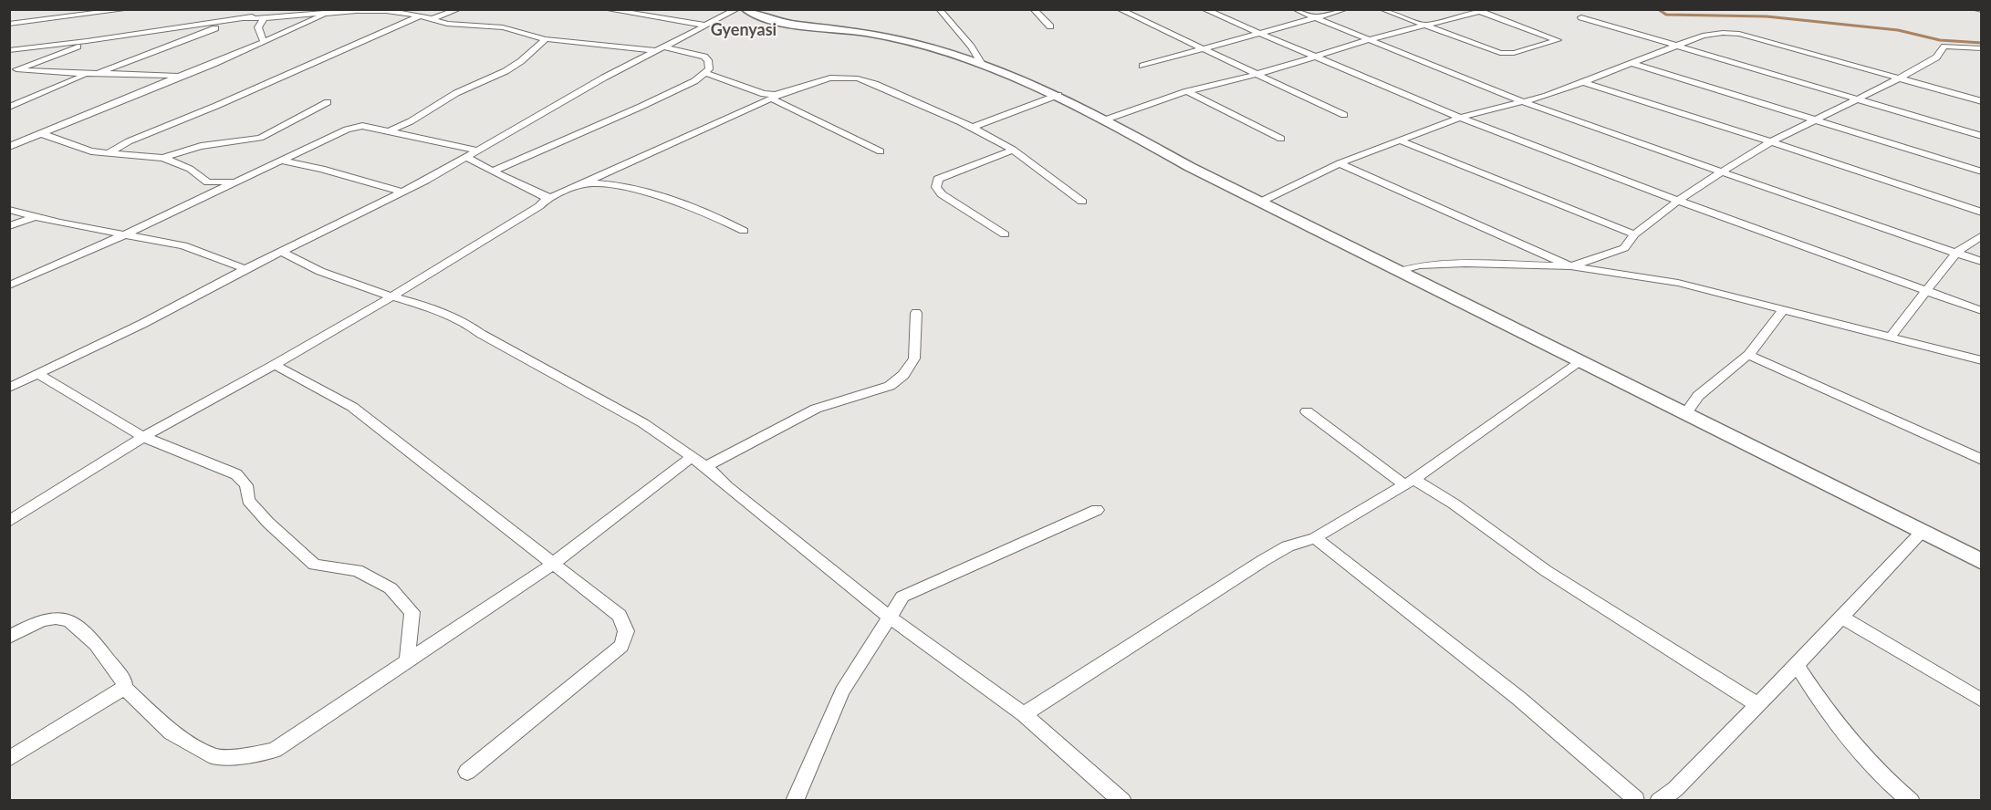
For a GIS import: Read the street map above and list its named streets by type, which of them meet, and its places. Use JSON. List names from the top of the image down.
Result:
{
  "districts": ["Gyenyasi"]
}
